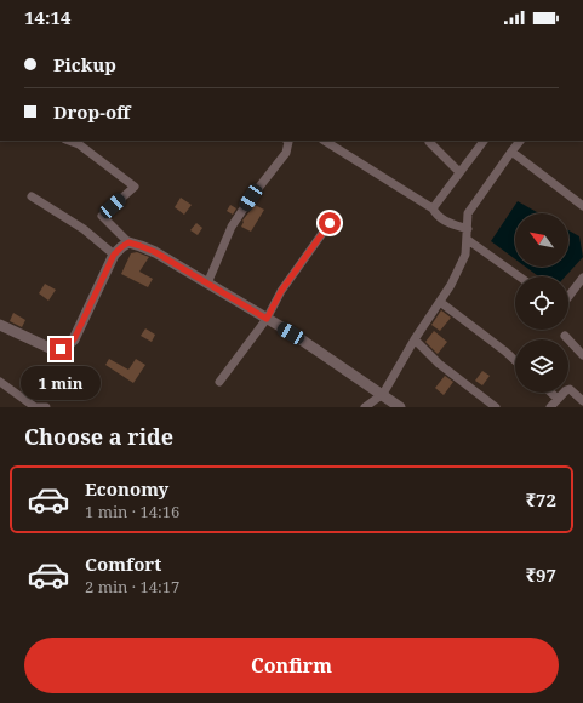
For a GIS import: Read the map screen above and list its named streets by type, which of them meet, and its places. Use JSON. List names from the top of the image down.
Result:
{
  "north": "top left",
  "page": {
    "status": "14:14",
    "banner": ["Pickup", "Drop-off"],
    "bubble": "1 min",
    "heading": "Choose a ride",
    "list": [
      {
        "name": "Economy",
        "note": "1 min · 14:16",
        "value": "₹72"
      },
      {
        "name": "Comfort",
        "note": "2 min · 14:17",
        "value": "₹97"
      }
    ],
    "buttons": "Confirm"
  }
}
